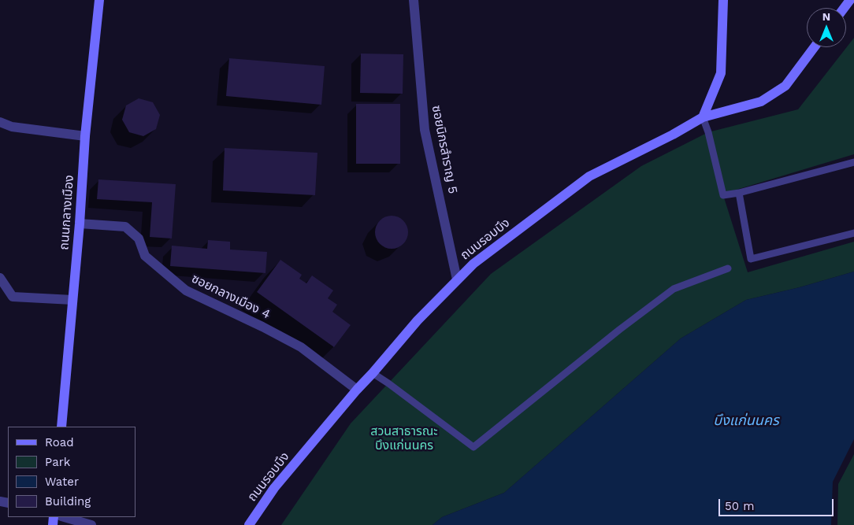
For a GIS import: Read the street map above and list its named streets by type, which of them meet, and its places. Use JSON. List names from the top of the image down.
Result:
{
  "streets": {
    "street": [
      "ซอยนิกรสำราญ 5",
      "ถนนกลางเมือง",
      "ถนนรอบบึง",
      "ซอยกลางเมือง 4"
    ]
  },
  "crossings": [
    ["ซอยนิกรสำราญ 5", "ถนนรอบบึง"],
    ["ถนนกลางเมือง", "ซอยกลางเมือง 4"],
    ["ถนนรอบบึง", "ซอยกลางเมือง 4"]
  ],
  "water": ["บึงแก่นนคร"],
  "parks": ["สวนสาธารณะ บึงแก่นนคร"],
  "legend": [
    "Road",
    "Park",
    "Water",
    "Building"
  ],
  "scale_bar": "50 m",
  "north": "top"
}
